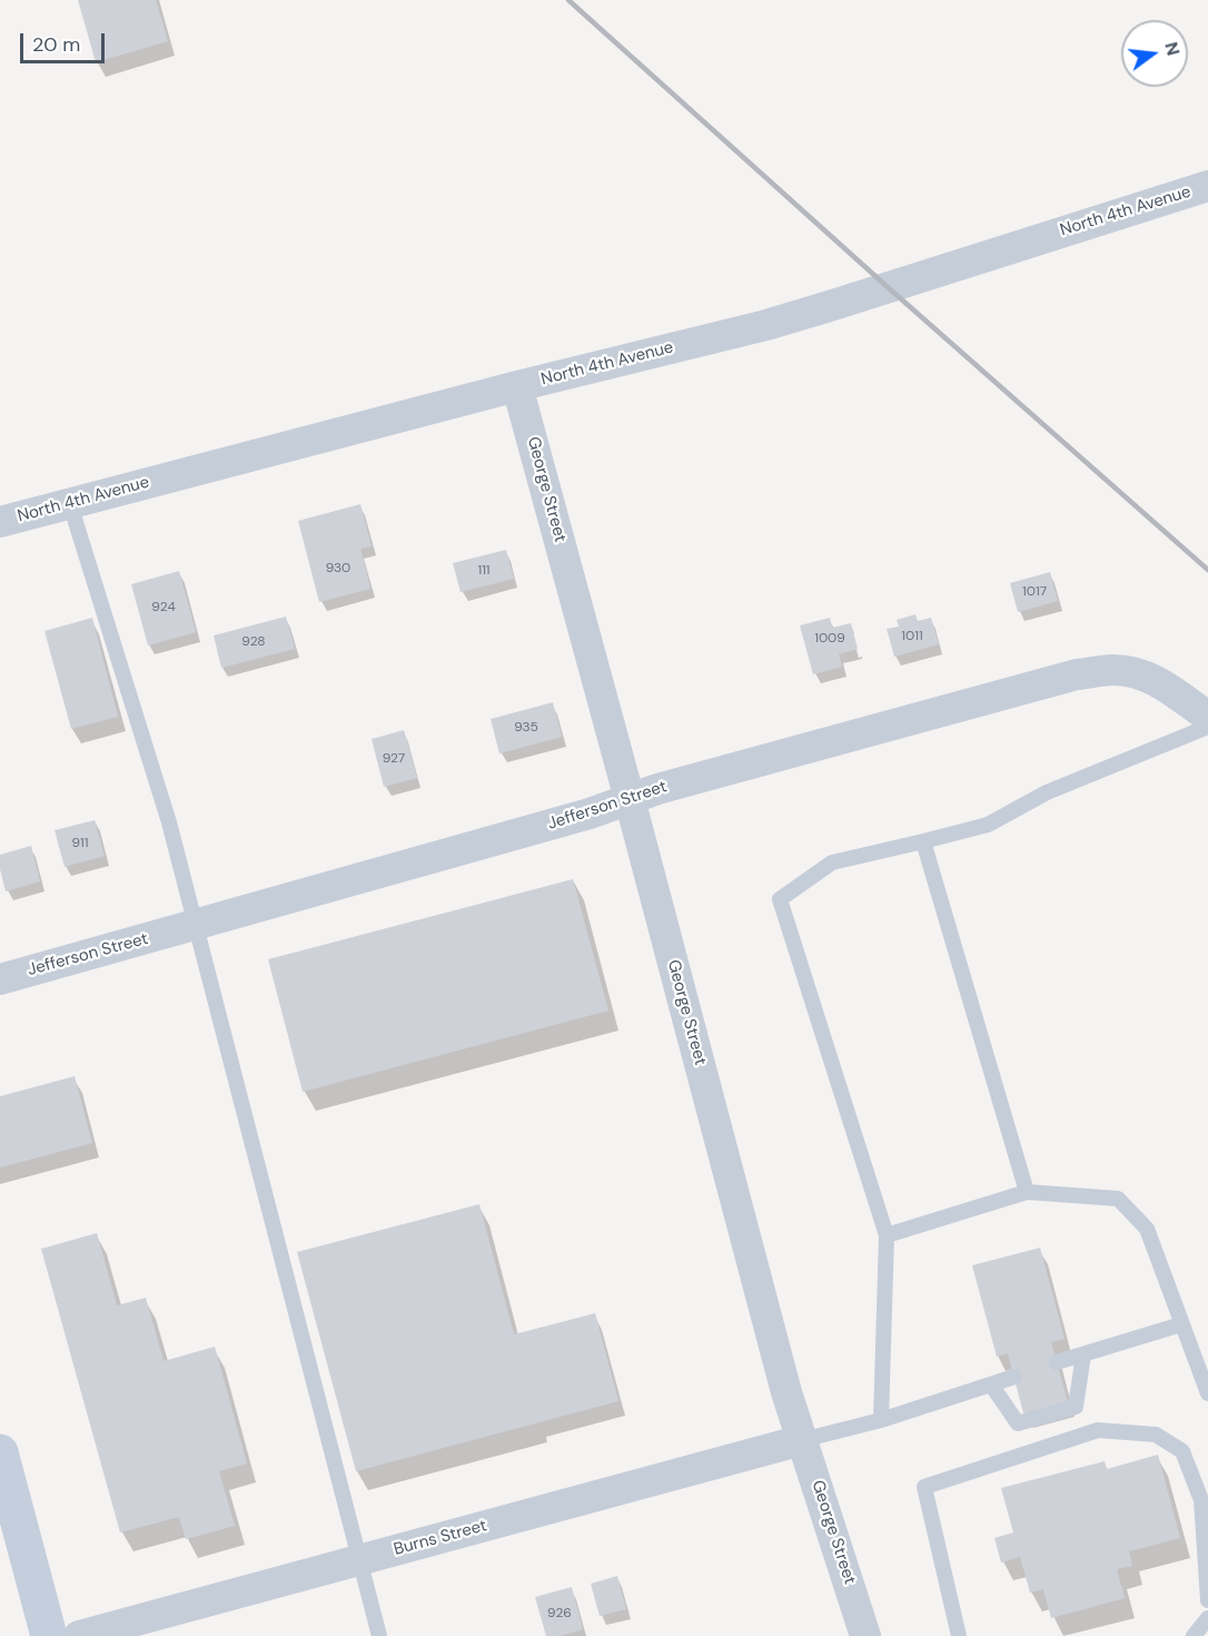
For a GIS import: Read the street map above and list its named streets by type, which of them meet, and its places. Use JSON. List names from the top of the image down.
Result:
{
  "streets": {
    "street": [
      "North 4th Avenue",
      "George Street",
      "Jefferson Street",
      "Burns Street"
    ]
  },
  "crossings": [
    ["North 4th Avenue", "George Street"],
    ["George Street", "Jefferson Street"],
    ["George Street", "Burns Street"]
  ],
  "house_numbers": [
    "930",
    "111",
    "1017",
    "924",
    "1011",
    "1009",
    "928",
    "935",
    "927",
    "911",
    "926"
  ],
  "scale_bar": "20 m",
  "north": "right"
}
